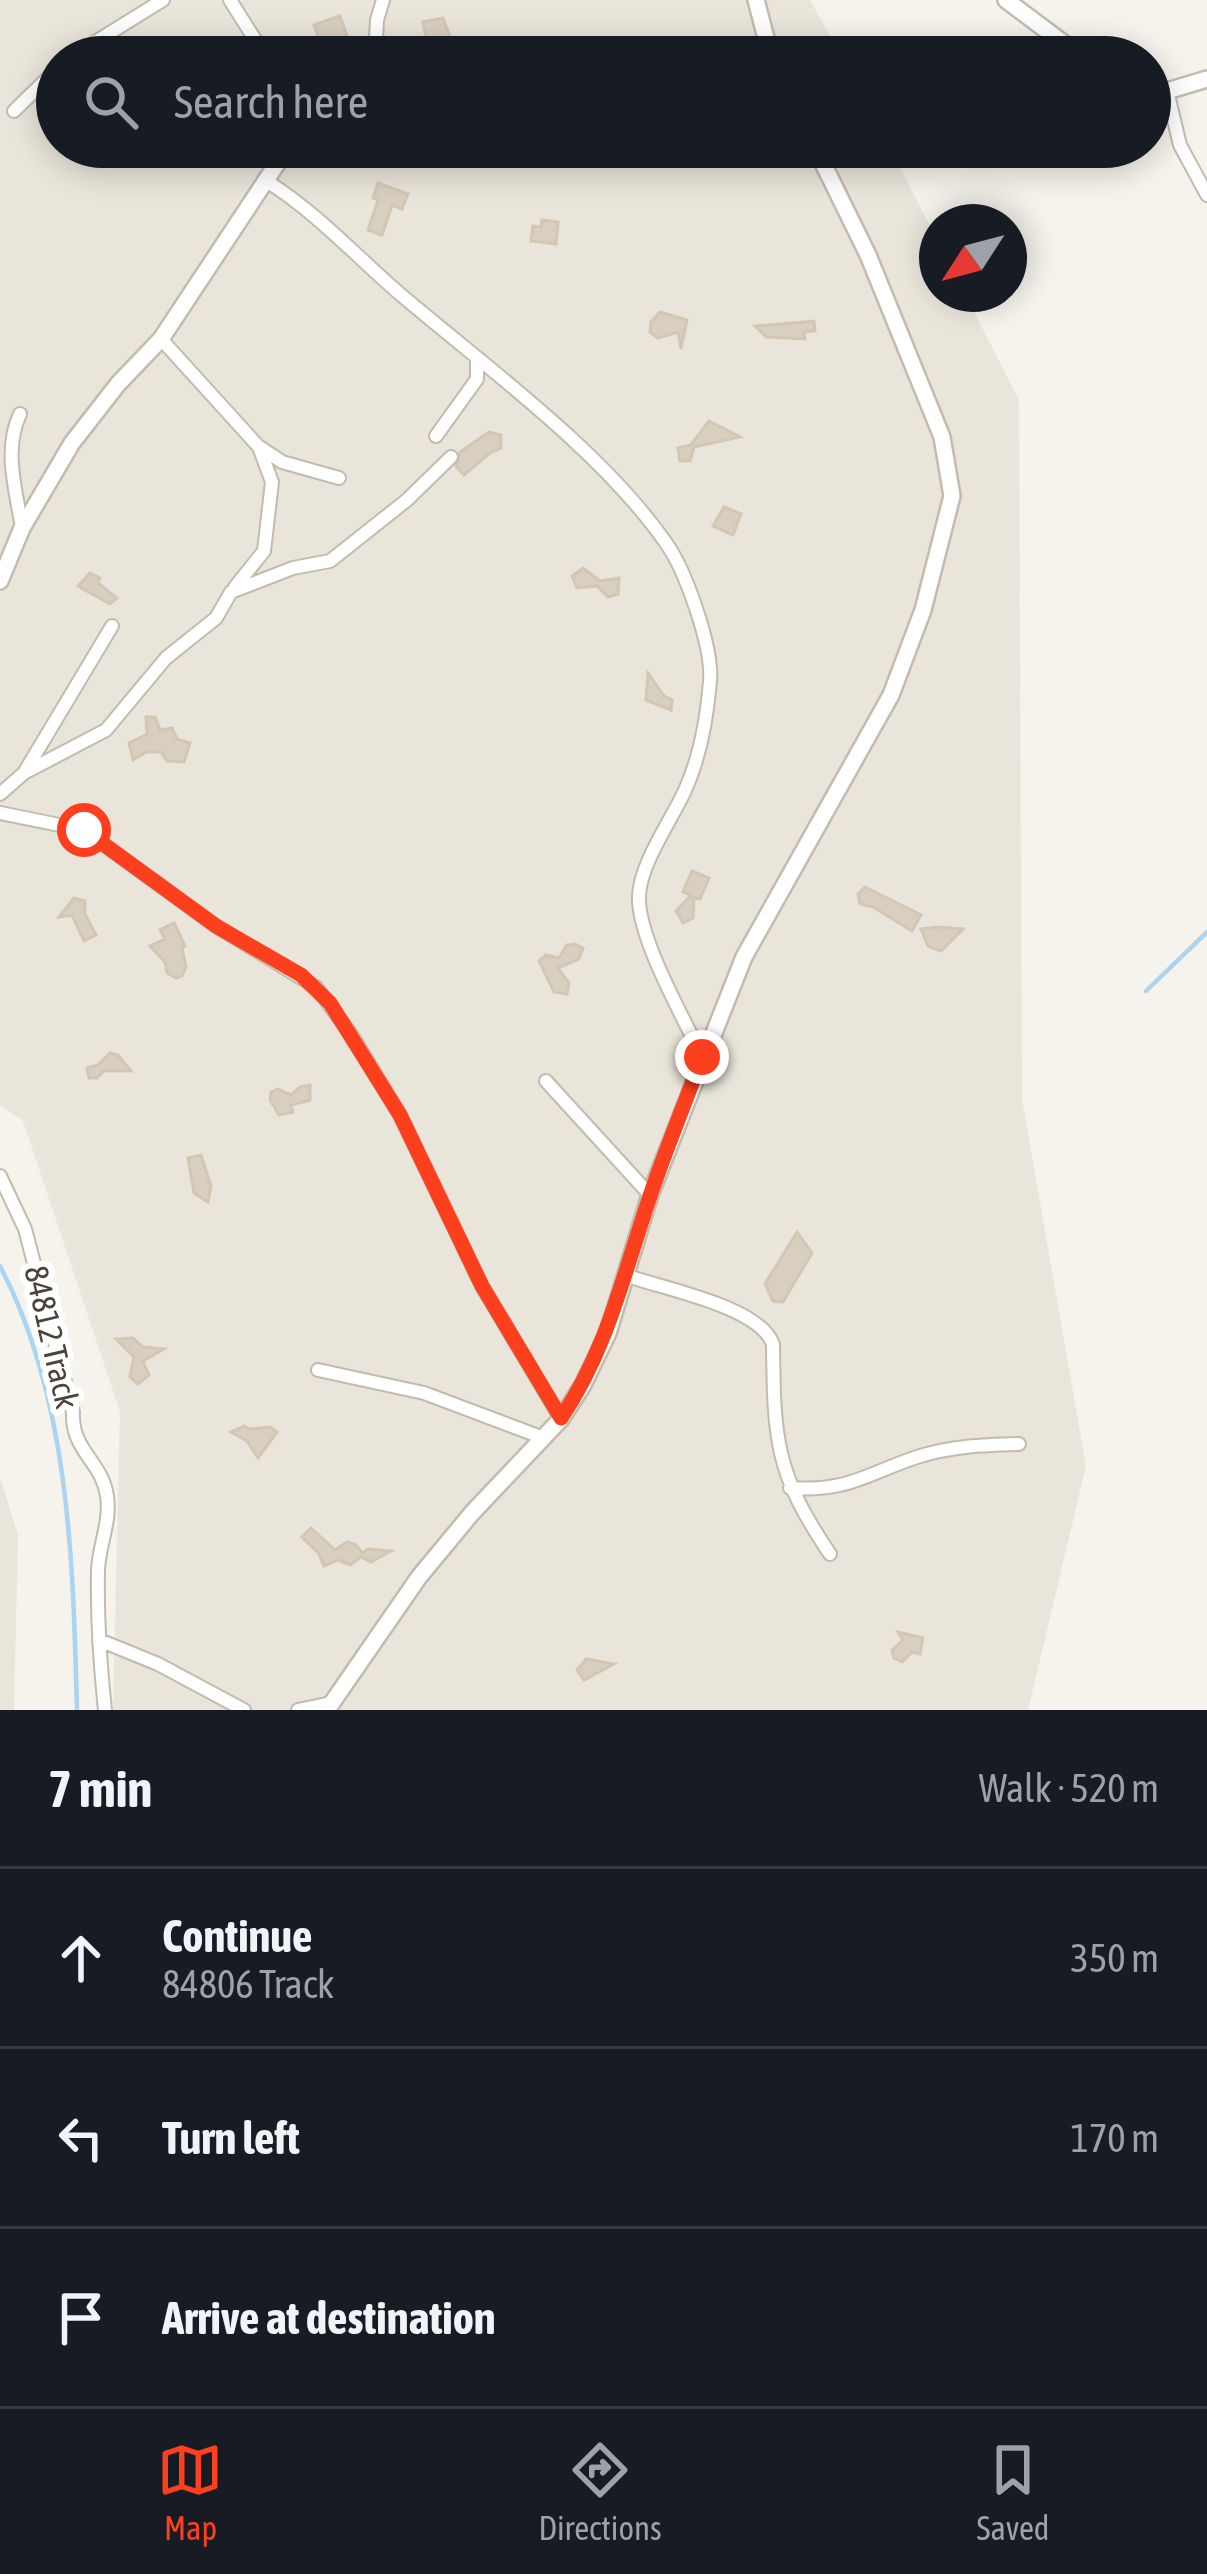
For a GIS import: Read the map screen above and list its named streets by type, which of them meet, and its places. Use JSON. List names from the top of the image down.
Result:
{
  "streets": {
    "street": ["84812 Track"]
  },
  "north": "bottom left",
  "page": {
    "search": "Search here",
    "heading": ["7 min", "Walk · 520 m"],
    "list": [
      ["Continue", "84806 Track", "350 m"],
      ["Turn left", "170 m"],
      "Arrive at destination"
    ],
    "nav": ["Map", "Directions", "Saved"]
  }
}
